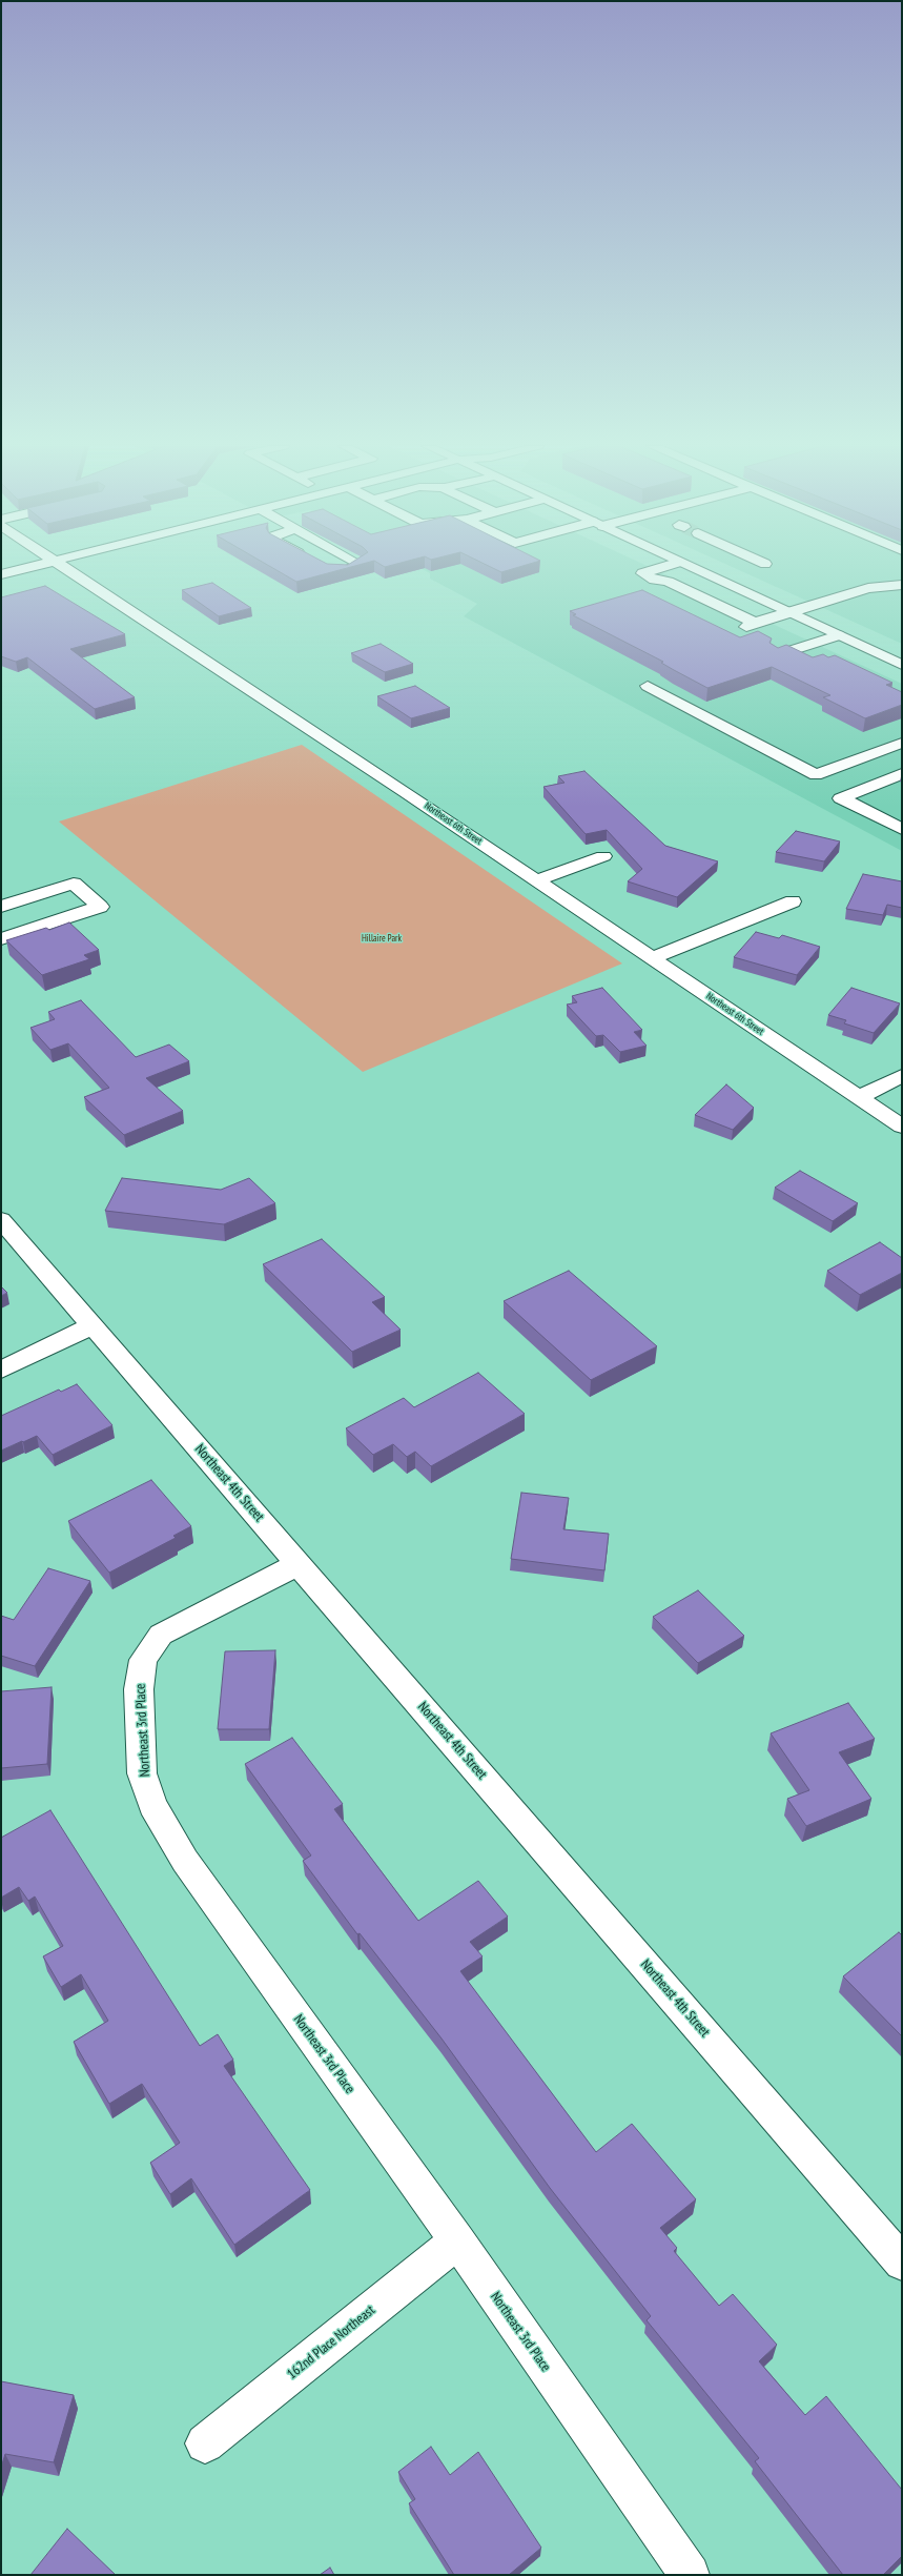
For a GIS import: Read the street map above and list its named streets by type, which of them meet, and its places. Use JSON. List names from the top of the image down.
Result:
{
  "streets": {
    "street": [
      "Northeast 6th Street",
      "Northeast 4th Street",
      "Northeast 3rd Place",
      "162nd Place Northeast"
    ]
  },
  "crossings": [
    ["Northeast 4th Street", "Northeast 3rd Place"],
    ["Northeast 3rd Place", "162nd Place Northeast"]
  ],
  "parks": ["Hillaire Park"]
}
